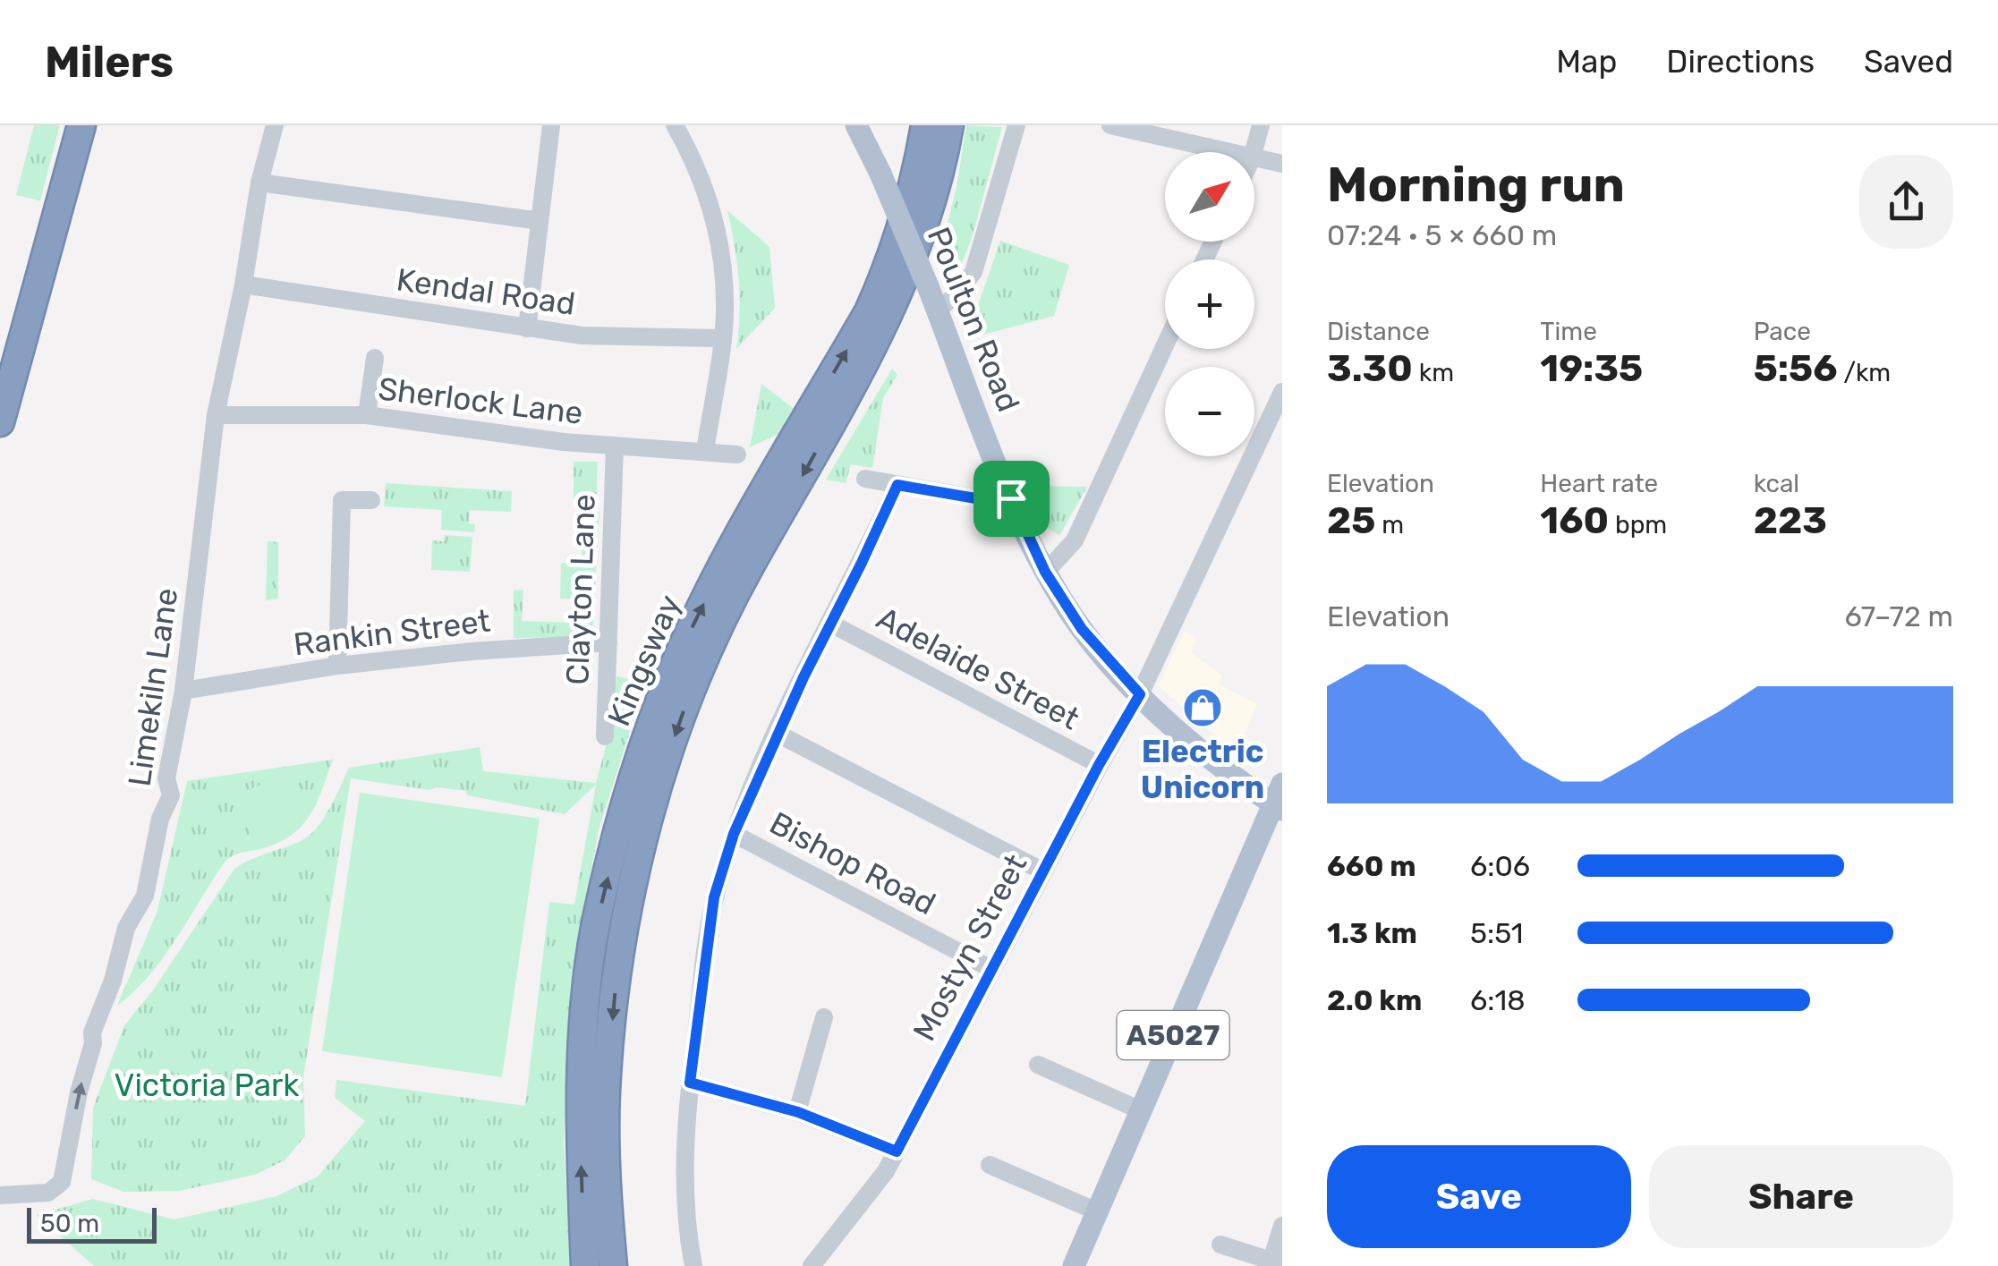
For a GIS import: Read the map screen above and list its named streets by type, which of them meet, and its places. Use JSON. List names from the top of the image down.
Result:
{
  "streets": {
    "highway": ["Kingsway"],
    "main road": ["Poulton Road", "A5027"],
    "street": [
      "Kendal Road",
      "Sherlock Lane",
      "Clayton Lane",
      "Rankin Street",
      "Adelaide Street",
      "Limekiln Lane",
      "Bishop Road",
      "Mostyn Street"
    ]
  },
  "crossings": [
    ["Kendal Road", "Limekiln Lane"],
    ["Poulton Road", "Mostyn Street"],
    ["Poulton Road", "A5027"],
    ["Sherlock Lane", "Clayton Lane"],
    ["Sherlock Lane", "Limekiln Lane"],
    ["Clayton Lane", "Rankin Street"],
    ["Rankin Street", "Limekiln Lane"],
    ["Adelaide Street", "Mostyn Street"],
    ["Bishop Road", "Mostyn Street"]
  ],
  "one_way": ["Limekiln Lane"],
  "parks": ["Victoria Park"],
  "places": {
    "shop": ["Electric Unicorn"]
  },
  "scale_bar": "50 m",
  "north": "top right",
  "page": {
    "header": "Milers",
    "nav": ["Map", "Directions", "Saved"],
    "heading": ["Morning run", "07:24 · 5 × 660 m"],
    "map_buttons": ["+", "−"],
    "stats": [
      ["Distance", "3.30 km"],
      ["Time", "19:35"],
      ["Pace", "5:56 /km"],
      ["Elevation", "25 m"],
      ["Heart rate", "160 bpm"],
      ["kcal", "223"]
    ],
    "chart": ["Elevation", "67–72 m"],
    "list": [
      {
        "name": "660 m",
        "note": "6:06"
      },
      {
        "name": "1.3 km",
        "note": "5:51"
      },
      {
        "name": "2.0 km",
        "note": "6:18"
      }
    ],
    "buttons": ["Save", "Share"],
    "scale": "50 m"
  }
}
